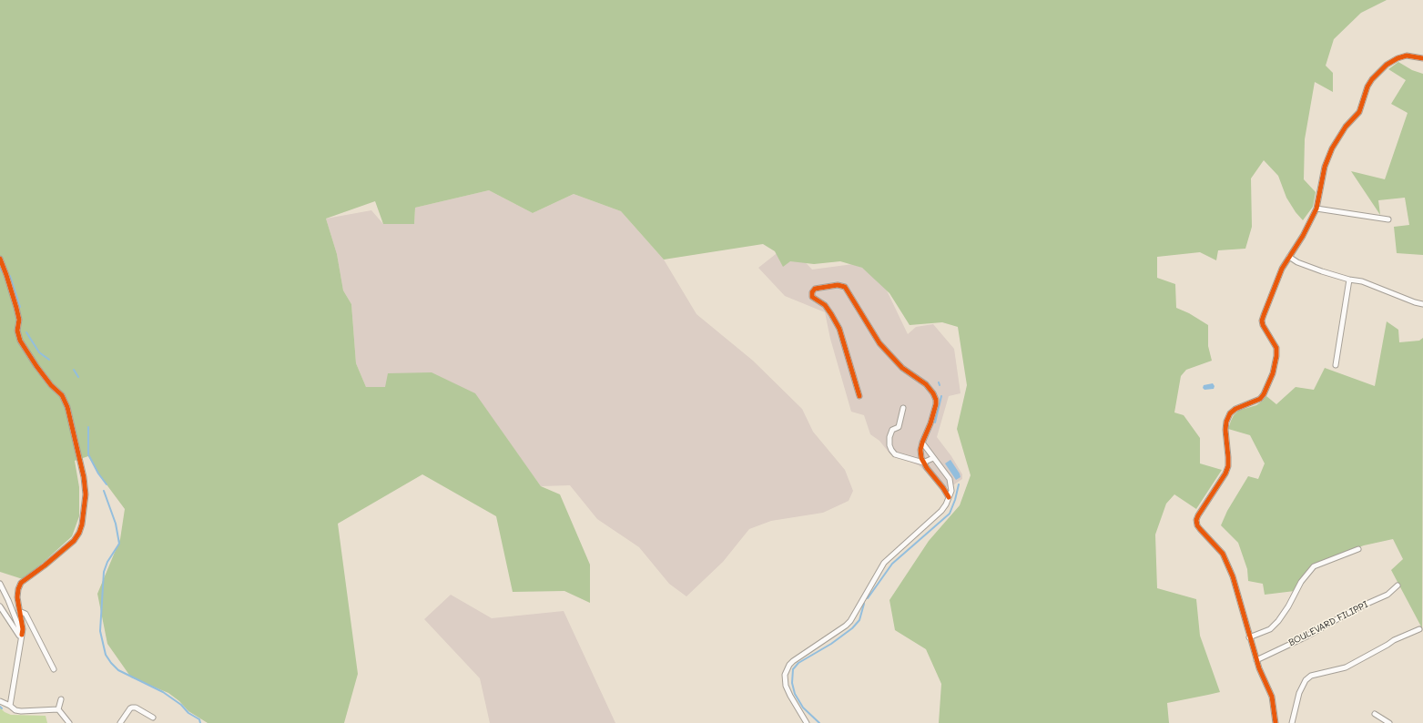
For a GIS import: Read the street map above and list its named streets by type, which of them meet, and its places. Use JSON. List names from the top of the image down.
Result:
{
  "streets": {
    "street": ["BOULEVARD FILIPPI"]
  }
}
